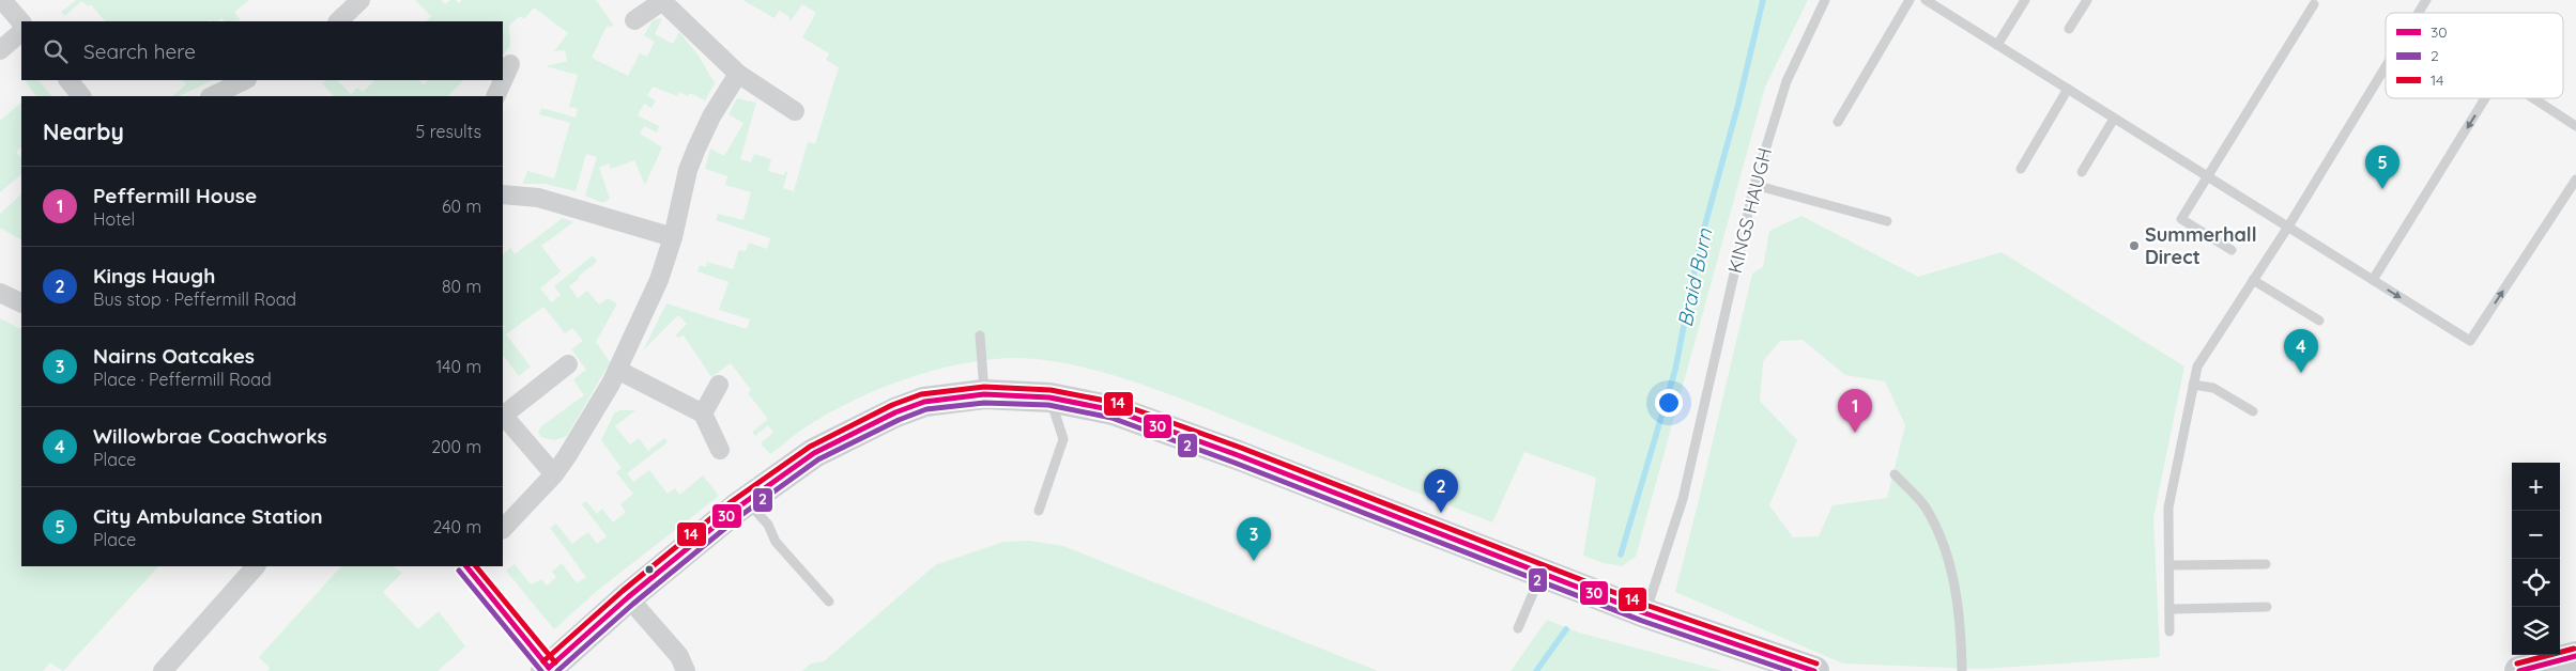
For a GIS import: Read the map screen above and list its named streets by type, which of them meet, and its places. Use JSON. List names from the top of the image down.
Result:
{
  "streets": {
    "lane": ["KINGS HAUGH"]
  },
  "water": ["Braid Burn"],
  "places": ["Summerhall Direct"],
  "lines": ["transit line 14", "transit line 30", "transit line 2"],
  "legend": ["30", "2", "14"],
  "page": {
    "search": "Search here",
    "heading": ["Nearby", "5 results"],
    "pins": [
      "5",
      "4",
      "1",
      "2",
      "3"
    ],
    "list": [
      {
        "mark": "1",
        "name": "Peffermill House",
        "note": "Hotel",
        "value": "60 m"
      },
      {
        "mark": "2",
        "name": "Kings Haugh",
        "note": "Bus stop · Peffermill Road",
        "value": "80 m"
      },
      {
        "mark": "3",
        "name": "Nairns Oatcakes",
        "note": "Place · Peffermill Road",
        "value": "140 m"
      },
      {
        "mark": "4",
        "name": "Willowbrae Coachworks",
        "note": "Place",
        "value": "200 m"
      },
      {
        "mark": "5",
        "name": "City Ambulance Station",
        "note": "Place",
        "value": "240 m"
      }
    ],
    "map_buttons": ["+", "−"]
  }
}
